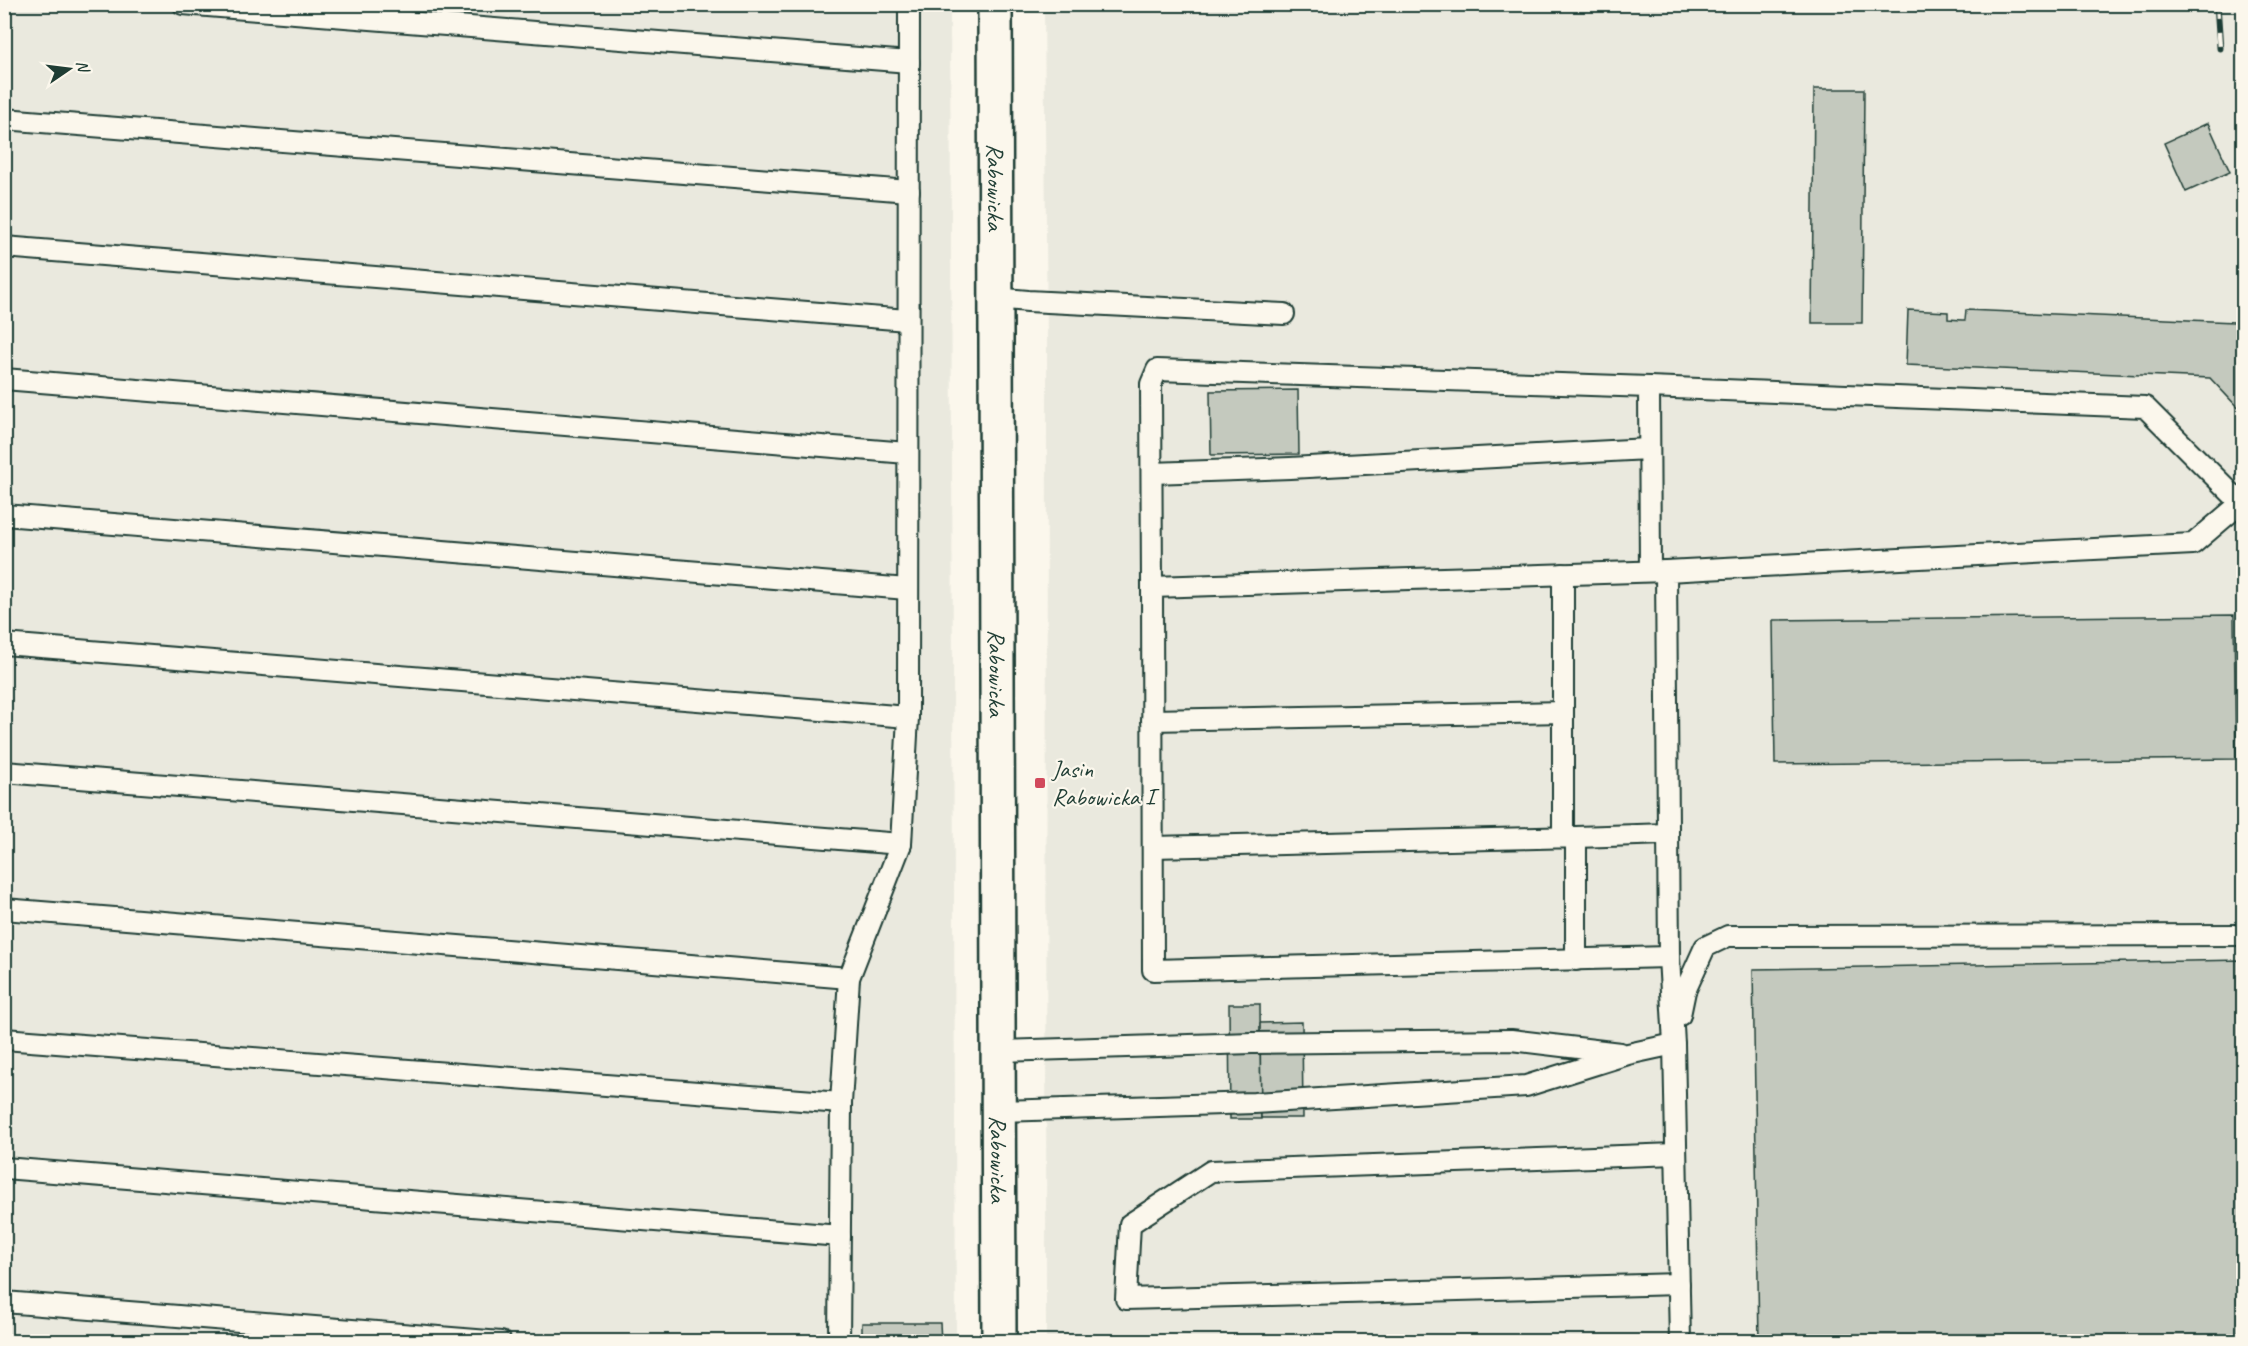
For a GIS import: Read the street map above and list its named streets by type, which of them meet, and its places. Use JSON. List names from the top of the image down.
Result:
{
  "streets": {
    "street": ["Rabowicka"]
  },
  "places": {
    "transit": ["Jasin Rabowicka I"]
  },
  "north": "right"
}
